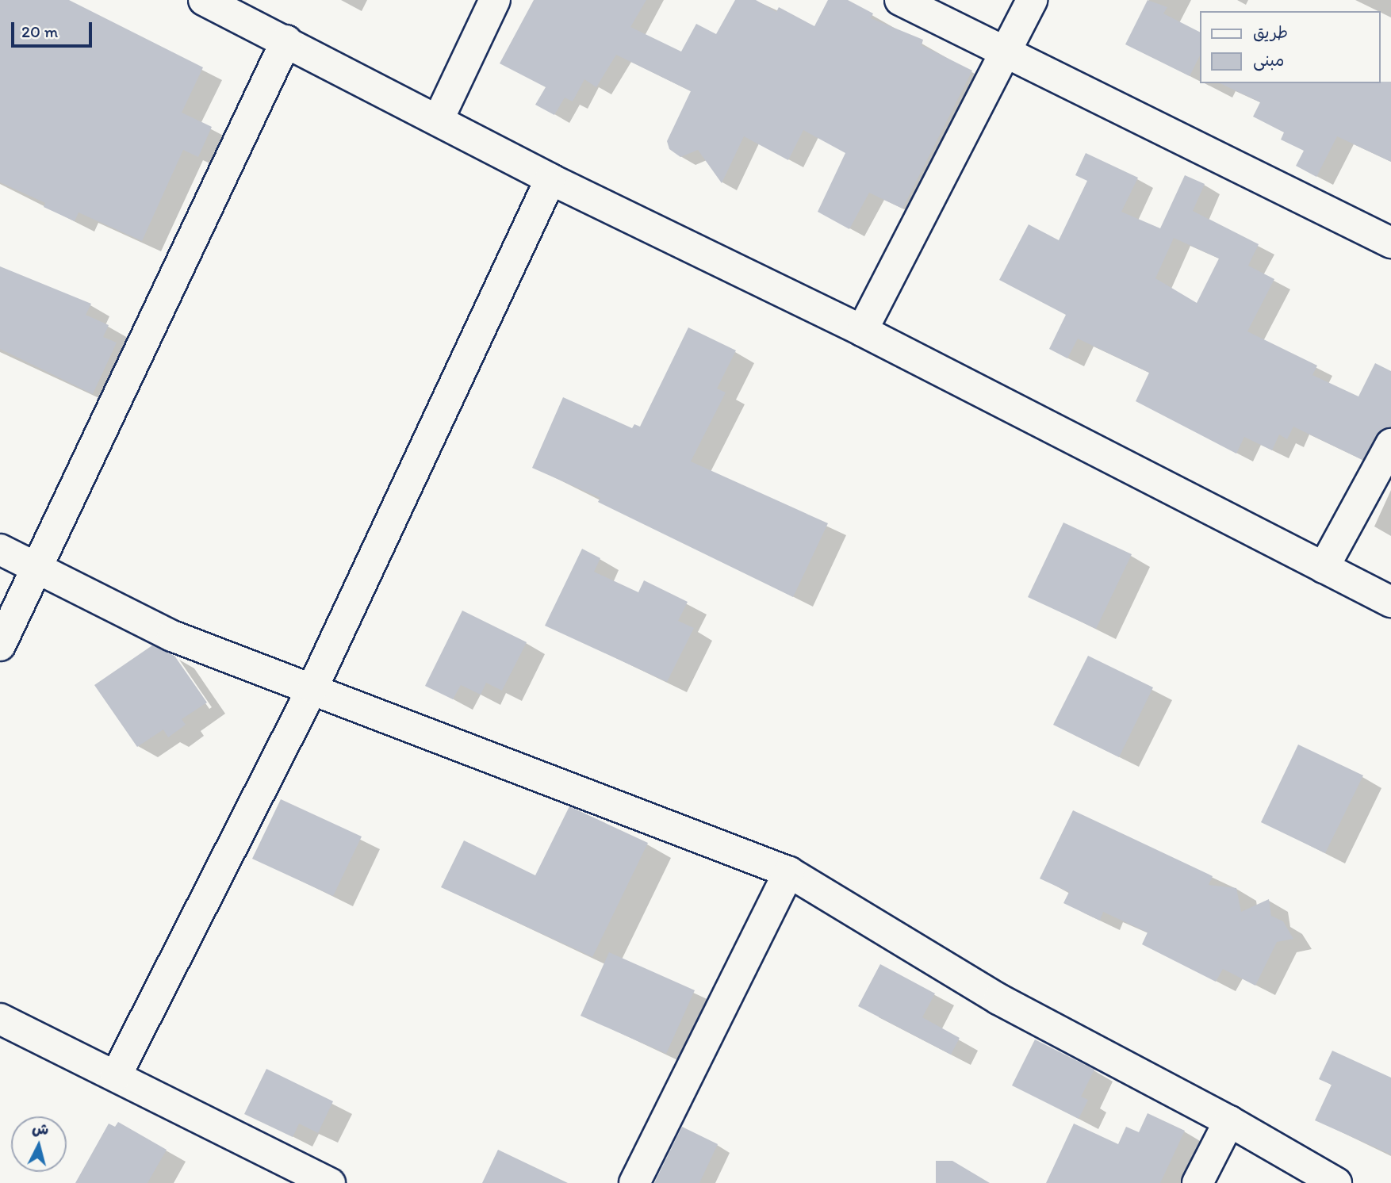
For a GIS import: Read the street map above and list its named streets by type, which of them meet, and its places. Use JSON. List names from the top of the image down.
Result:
{
  "legend": ["طريق", "مبنى"],
  "scale_bar": "20 m",
  "north": "top"
}
